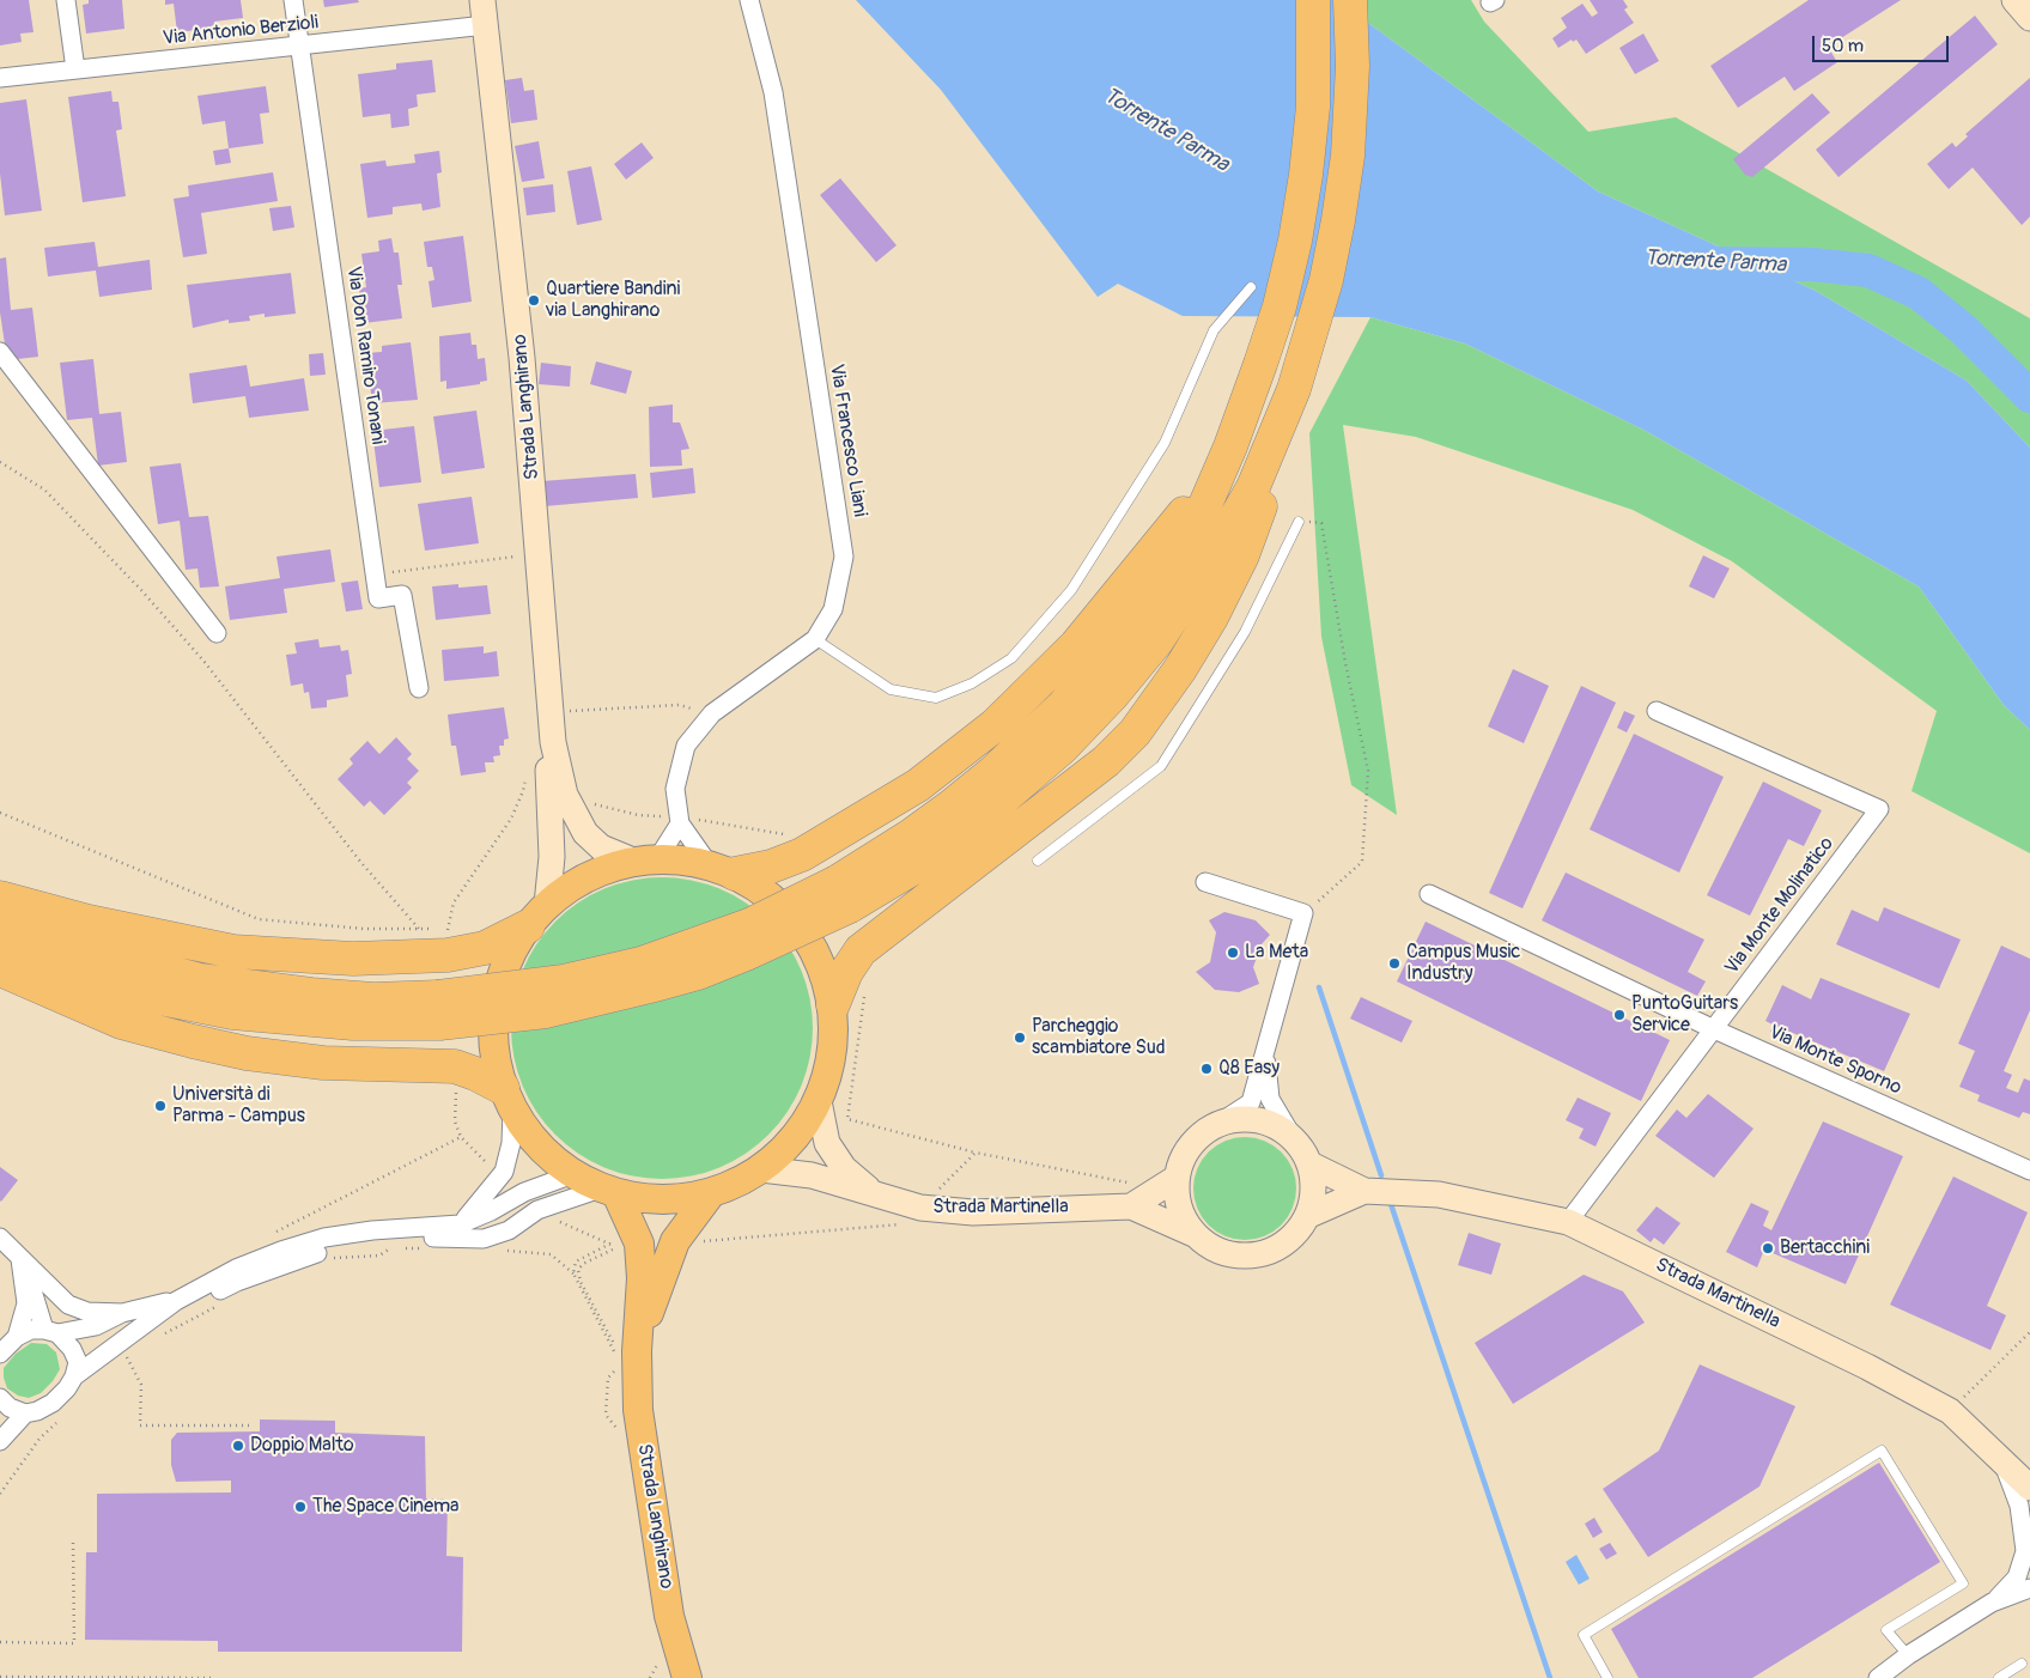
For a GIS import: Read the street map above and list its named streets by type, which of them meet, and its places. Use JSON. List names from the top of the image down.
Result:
{
  "streets": {
    "main road": ["Strada Langhirano"],
    "street": [
      "Via Antonio Berzioli",
      "Via Don Ramiro Tonani",
      "Via Francesco Liani",
      "Via Monte Molinatico",
      "Via Monte Sporno",
      "Strada Martinella"
    ]
  },
  "crossings": [
    ["Via Antonio Berzioli", "Via Don Ramiro Tonani"],
    ["Via Antonio Berzioli", "Strada Langhirano"],
    ["Strada Langhirano", "Via Francesco Liani"],
    ["Strada Langhirano", "Strada Martinella"],
    ["Via Monte Molinatico", "Via Monte Sporno"],
    ["Via Monte Molinatico", "Strada Martinella"]
  ],
  "water": ["Torrente Parma"],
  "places": [
    "Quartiere Bandini via Langhirano",
    "La Meta",
    "Campus Music Industry",
    "PuntoGuitars Service",
    "Parcheggio scambiatore Sud",
    "Q8 Easy",
    "Università di Parma - Campus",
    "Bertacchini",
    "Doppio Malto",
    "The Space Cinema"
  ],
  "scale_bar": "50 m"
}
